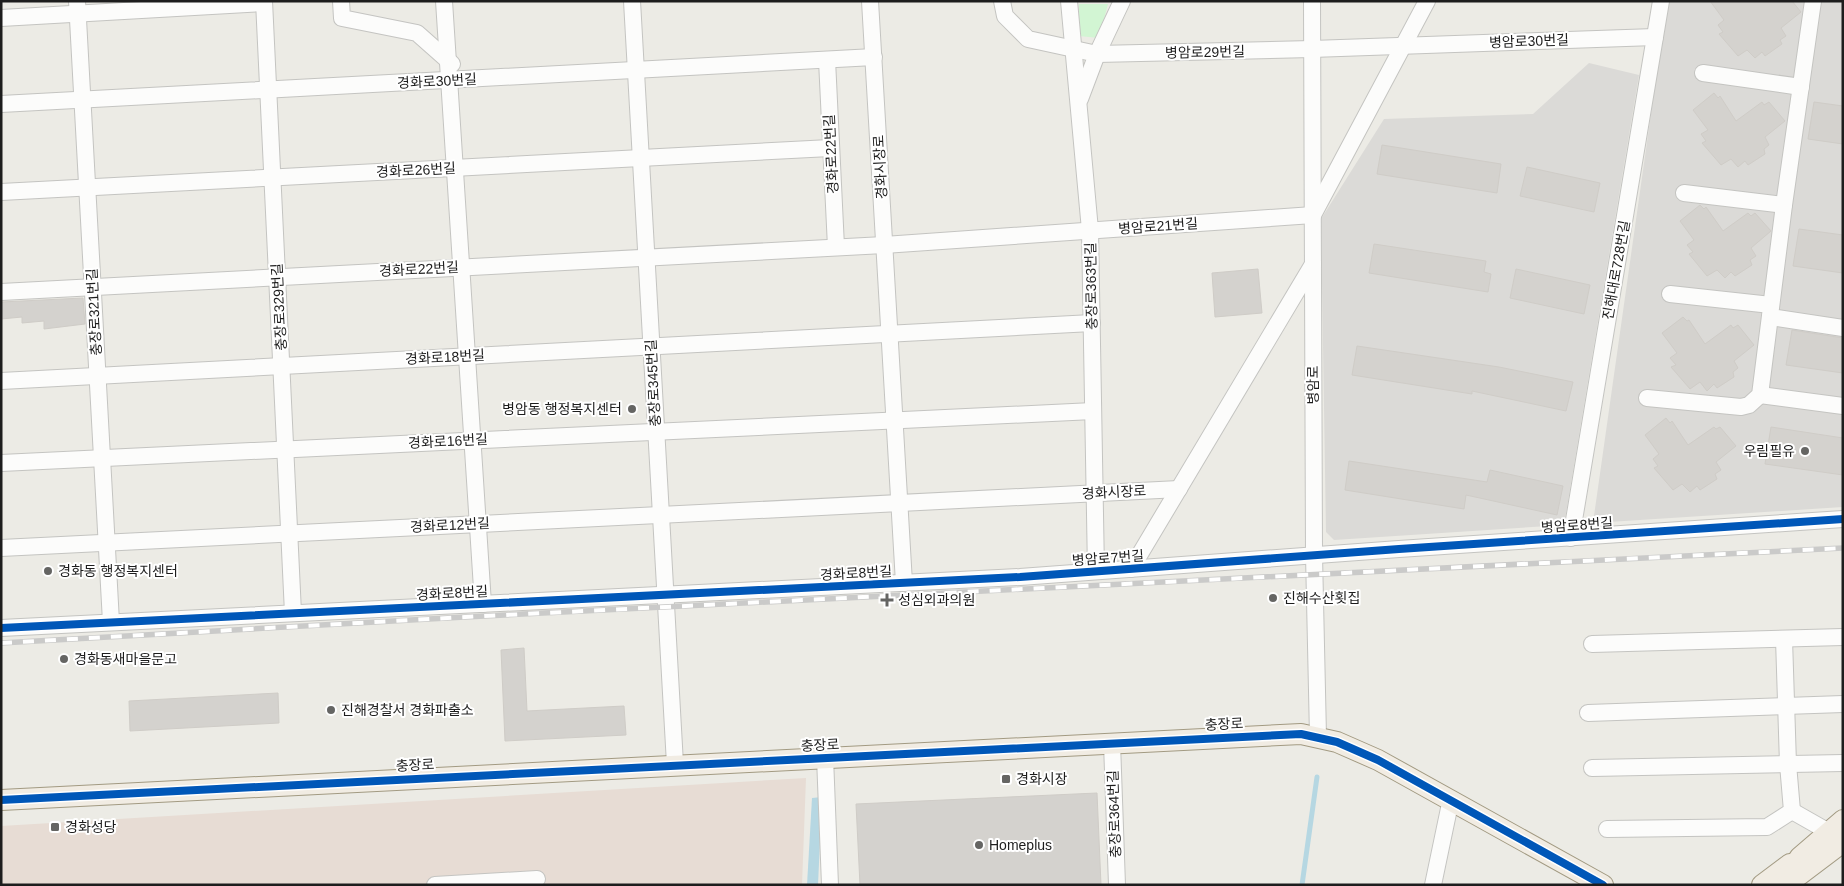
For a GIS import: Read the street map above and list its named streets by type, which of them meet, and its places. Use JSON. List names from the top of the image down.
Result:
{
  "streets": {
    "main road": ["충장로"],
    "street": [
      "병암로30번길",
      "병암로29번길",
      "경화로30번길",
      "경화로22번길",
      "경화시장로",
      "경화로26번길",
      "병암로21번길",
      "진해대로728번길",
      "충장로363번길",
      "충장로329번길",
      "충장로321번길",
      "경화로18번길",
      "충장로345번길",
      "병암로",
      "경화로16번길",
      "경화로12번길",
      "병암로8번길",
      "병암로7번길",
      "경화로8번길",
      "충장로364번길"
    ]
  },
  "crossings": [
    ["병암로30번길", "병암로29번길"],
    ["병암로30번길", "진해대로728번길"],
    ["병암로30번길", "병암로"],
    ["병암로29번길", "병암로"],
    ["경화로30번길", "경화로22번길"],
    ["경화로30번길", "경화시장로"],
    ["경화로30번길", "충장로329번길"],
    ["경화로30번길", "충장로321번길"],
    ["경화로30번길", "충장로345번길"],
    ["경화로22번길", "경화시장로"],
    ["경화로22번길", "경화로26번길"],
    ["경화로22번길", "병암로21번길"],
    ["경화로22번길", "충장로329번길"],
    ["경화로22번길", "충장로321번길"],
    ["경화로22번길", "충장로345번길"],
    ["경화시장로", "병암로21번길"],
    ["경화시장로", "충장로363번길"],
    ["경화시장로", "경화로18번길"],
    ["경화시장로", "경화로16번길"],
    ["경화시장로", "경화로12번길"],
    ["경화시장로", "병암로7번길"],
    ["경화시장로", "경화로8번길"],
    ["경화로26번길", "충장로329번길"],
    ["경화로26번길", "충장로321번길"],
    ["경화로26번길", "충장로345번길"],
    ["병암로21번길", "충장로363번길"],
    ["병암로21번길", "병암로"],
    ["진해대로728번길", "병암로8번길"],
    ["충장로363번길", "병암로7번길"],
    ["충장로329번길", "경화로18번길"],
    ["충장로329번길", "경화로16번길"],
    ["충장로329번길", "경화로12번길"],
    ["충장로329번길", "경화로8번길"],
    ["충장로321번길", "경화로18번길"],
    ["충장로321번길", "경화로16번길"],
    ["충장로321번길", "경화로12번길"],
    ["충장로321번길", "경화로8번길"],
    ["경화로18번길", "충장로345번길"],
    ["충장로345번길", "경화로16번길"],
    ["충장로345번길", "경화로12번길"],
    ["충장로345번길", "경화로8번길"],
    ["충장로345번길", "충장로"],
    ["병암로", "병암로8번길"],
    ["병암로", "병암로7번길"],
    ["병암로", "충장로"],
    ["병암로8번길", "병암로7번길"],
    ["병암로7번길", "경화로8번길"],
    ["충장로", "충장로364번길"]
  ],
  "places": {
    "other": [
      "병암동 행정복지센터",
      "우림필유",
      "경화동 행정복지센터",
      "진해수산횟집",
      "경화동새마을문고",
      "진해경찰서 경화파출소",
      "Homeplus"
    ],
    "health": ["성심외과의원"],
    "transit": ["경화시장", "경화성당"]
  }
}
